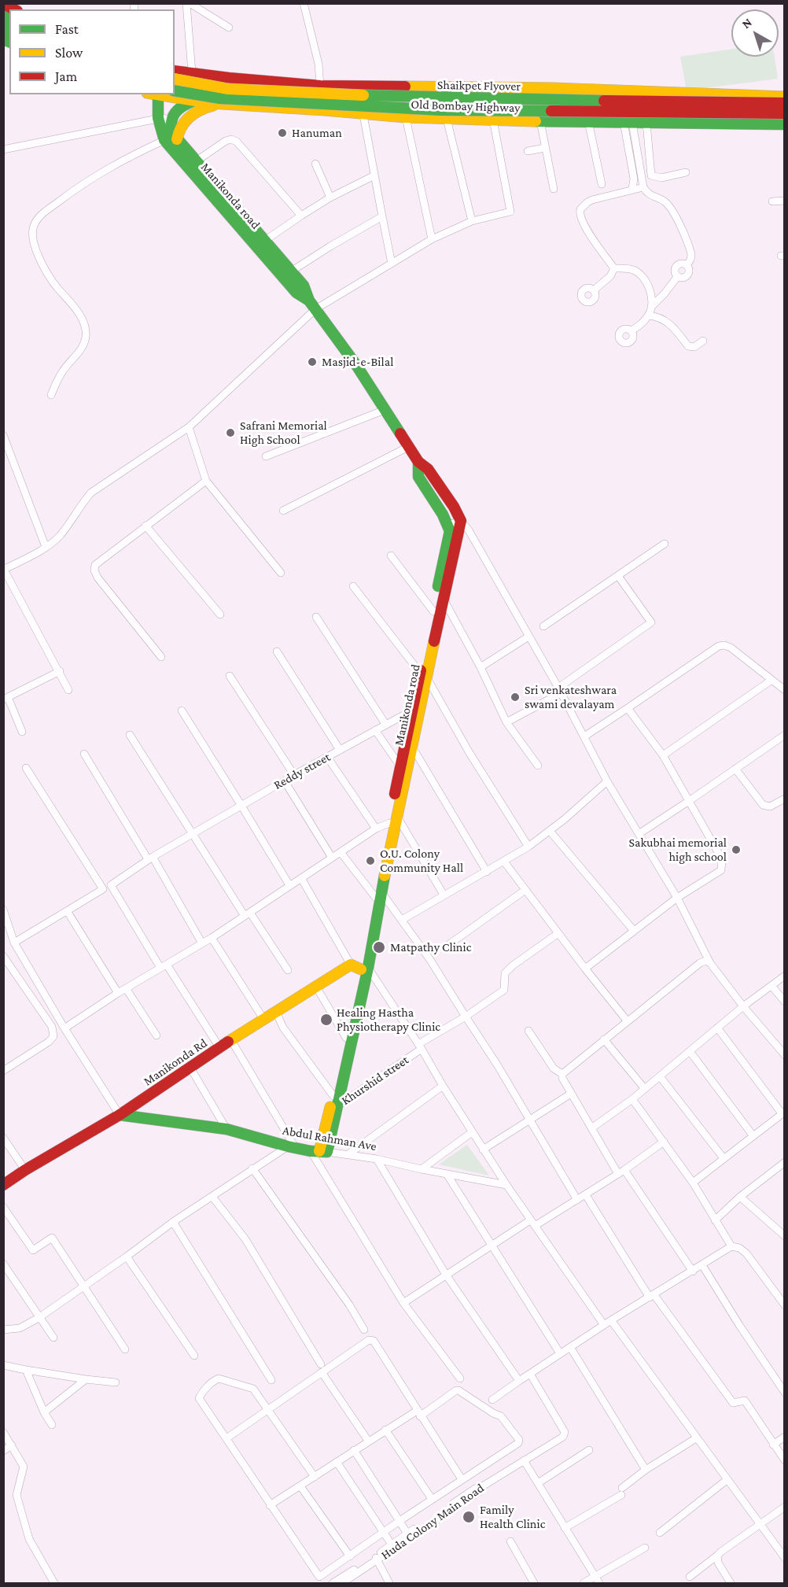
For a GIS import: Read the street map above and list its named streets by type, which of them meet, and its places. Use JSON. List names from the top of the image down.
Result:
{
  "streets": {
    "main road": [
      "Shaikpet Flyover",
      "Old Bombay Highway",
      "Manikonda road",
      "Manikonda Rd",
      "Abdul Rahman Ave"
    ],
    "street": ["Reddy street", "Khurshid street", "Huda Colony Main Road"]
  },
  "crossings": [
    ["Old Bombay Highway", "Manikonda road"],
    ["Manikonda road", "Reddy street"],
    ["Manikonda road", "Manikonda Rd"],
    ["Manikonda Rd", "Abdul Rahman Ave"]
  ],
  "places": [
    "Hanuman",
    "Masjid-e-Bilal",
    "Safrani Memorial High School",
    "Sri venkateshwara swami devalayam",
    "Sakubhai memorial high school",
    "O.U. Colony Community Hall",
    "Matpathy Clinic",
    "Healing Hastha Physiotherapy Clinic",
    "Family Health Clinic"
  ],
  "legend": ["Fast", "Slow", "Jam"],
  "north": "top left"
}
